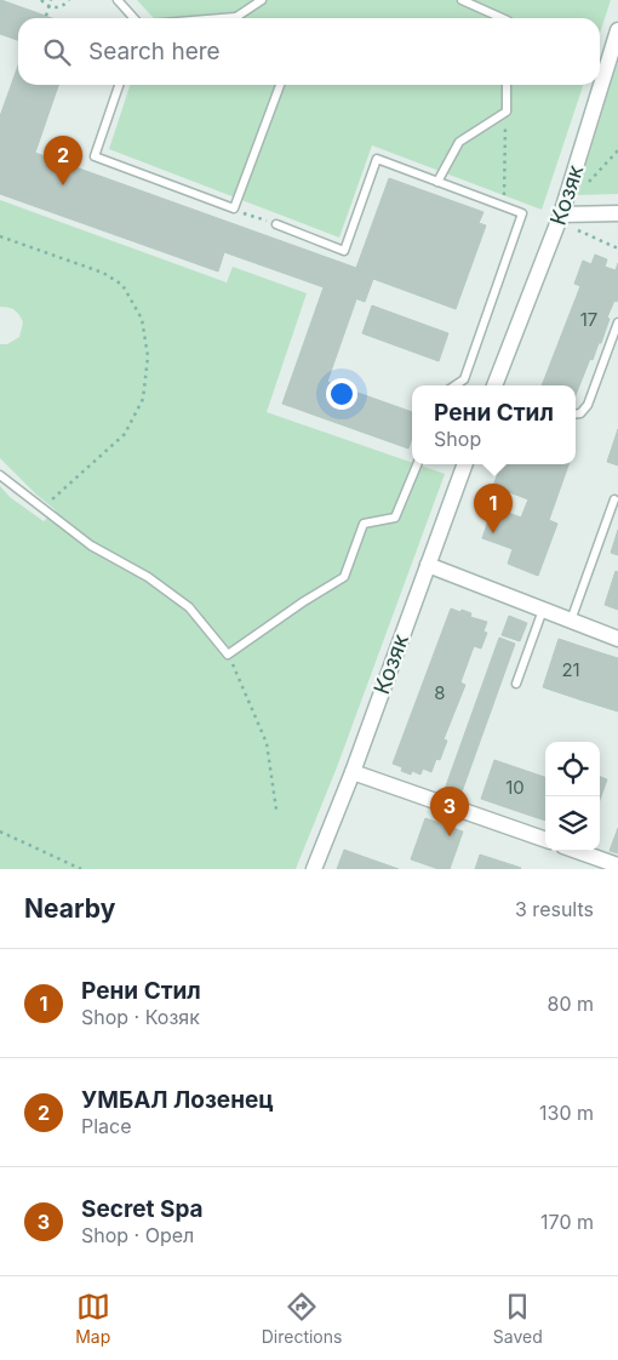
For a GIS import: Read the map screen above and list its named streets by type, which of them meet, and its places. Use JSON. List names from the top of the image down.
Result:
{
  "streets": {
    "street": ["Козяк"]
  },
  "house_numbers": [
    "17",
    "21",
    "8",
    "10"
  ],
  "page": {
    "search": "Search here",
    "pins": ["2", "1", "3"],
    "popup": ["Рени Стил", "Shop"],
    "heading": ["Nearby", "3 results"],
    "list": [
      {
        "mark": "1",
        "name": "Рени Стил",
        "note": "Shop · Козяк",
        "value": "80 m"
      },
      {
        "mark": "2",
        "name": "УМБАЛ Лозенец",
        "note": "Place",
        "value": "130 m"
      },
      {
        "mark": "3",
        "name": "Secret Spa",
        "note": "Shop · Орел",
        "value": "170 m"
      }
    ],
    "nav": ["Map", "Directions", "Saved"]
  }
}
